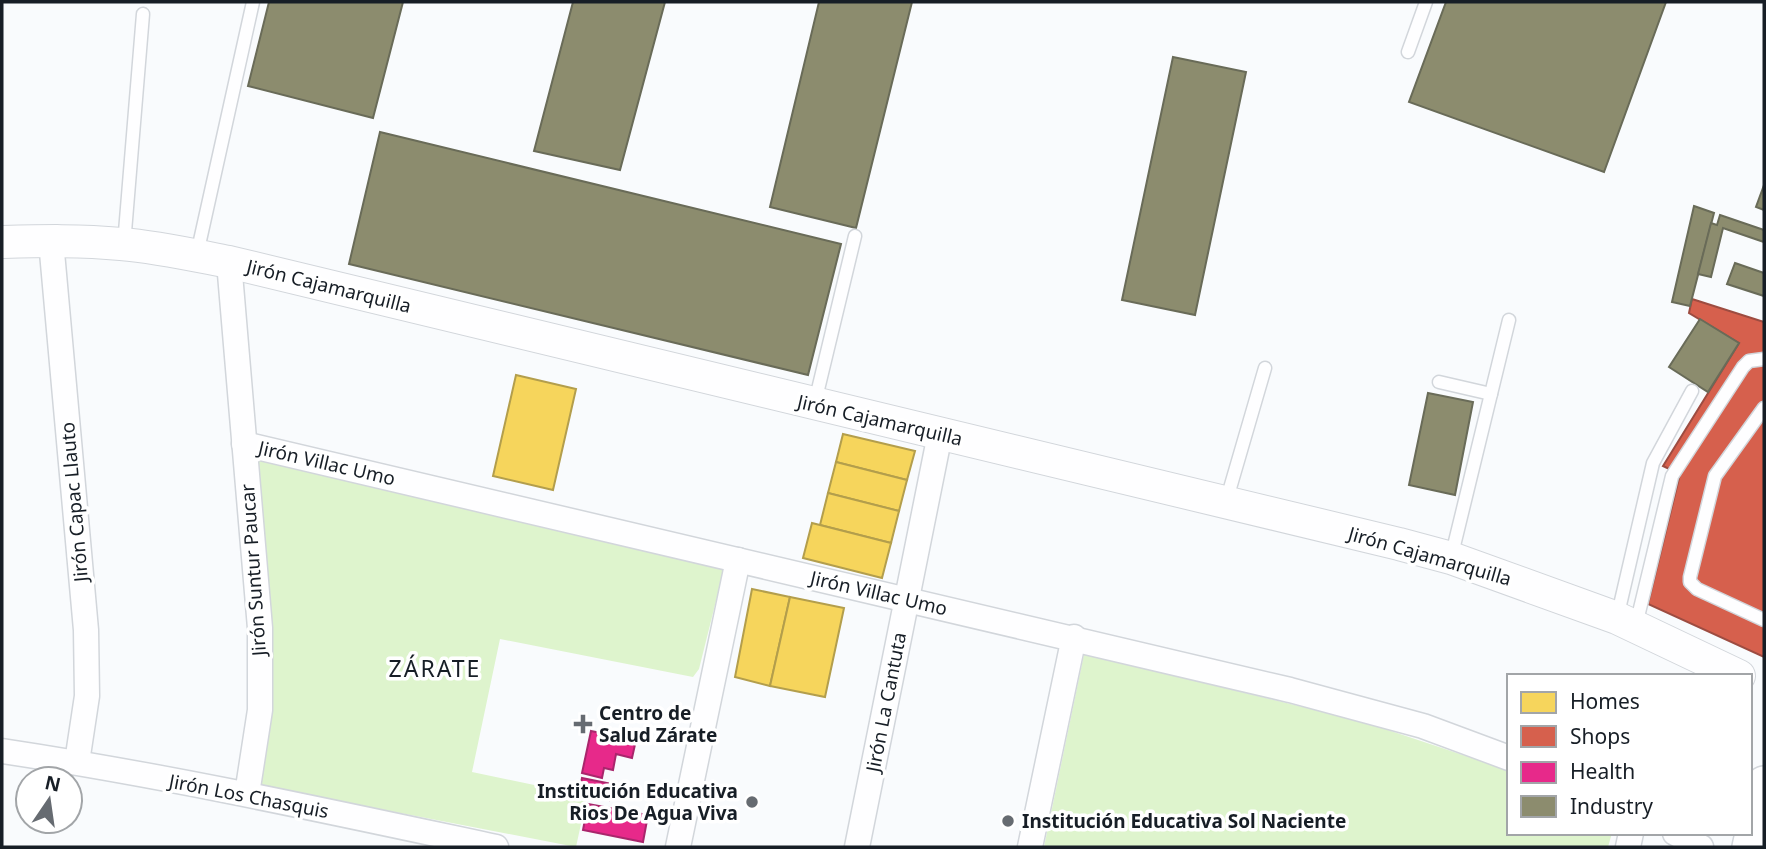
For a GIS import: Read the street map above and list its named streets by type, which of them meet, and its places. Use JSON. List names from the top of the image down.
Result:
{
  "streets": {
    "street": [
      "Jirón Cajamarquilla",
      "Jirón Villac Umo",
      "Jirón Capac Llauto",
      "Jirón Suntur Paucar",
      "Jirón La Cantuta",
      "Jirón Los Chasquis"
    ]
  },
  "crossings": [
    ["Jirón Cajamarquilla", "Jirón Capac Llauto"],
    ["Jirón Cajamarquilla", "Jirón Suntur Paucar"],
    ["Jirón Cajamarquilla", "Jirón La Cantuta"],
    ["Jirón Villac Umo", "Jirón Suntur Paucar"],
    ["Jirón Villac Umo", "Jirón La Cantuta"],
    ["Jirón Capac Llauto", "Jirón Los Chasquis"],
    ["Jirón Suntur Paucar", "Jirón Los Chasquis"]
  ],
  "districts": ["ZÁRATE"],
  "places": {
    "health": ["Centro de Salud Zárate"],
    "other": ["Institución Educativa Rios De Agua Viva", "Institución Educativa Sol Naciente"]
  },
  "legend": [
    "Homes",
    "Shops",
    "Health",
    "Industry"
  ],
  "north": "top"
}
